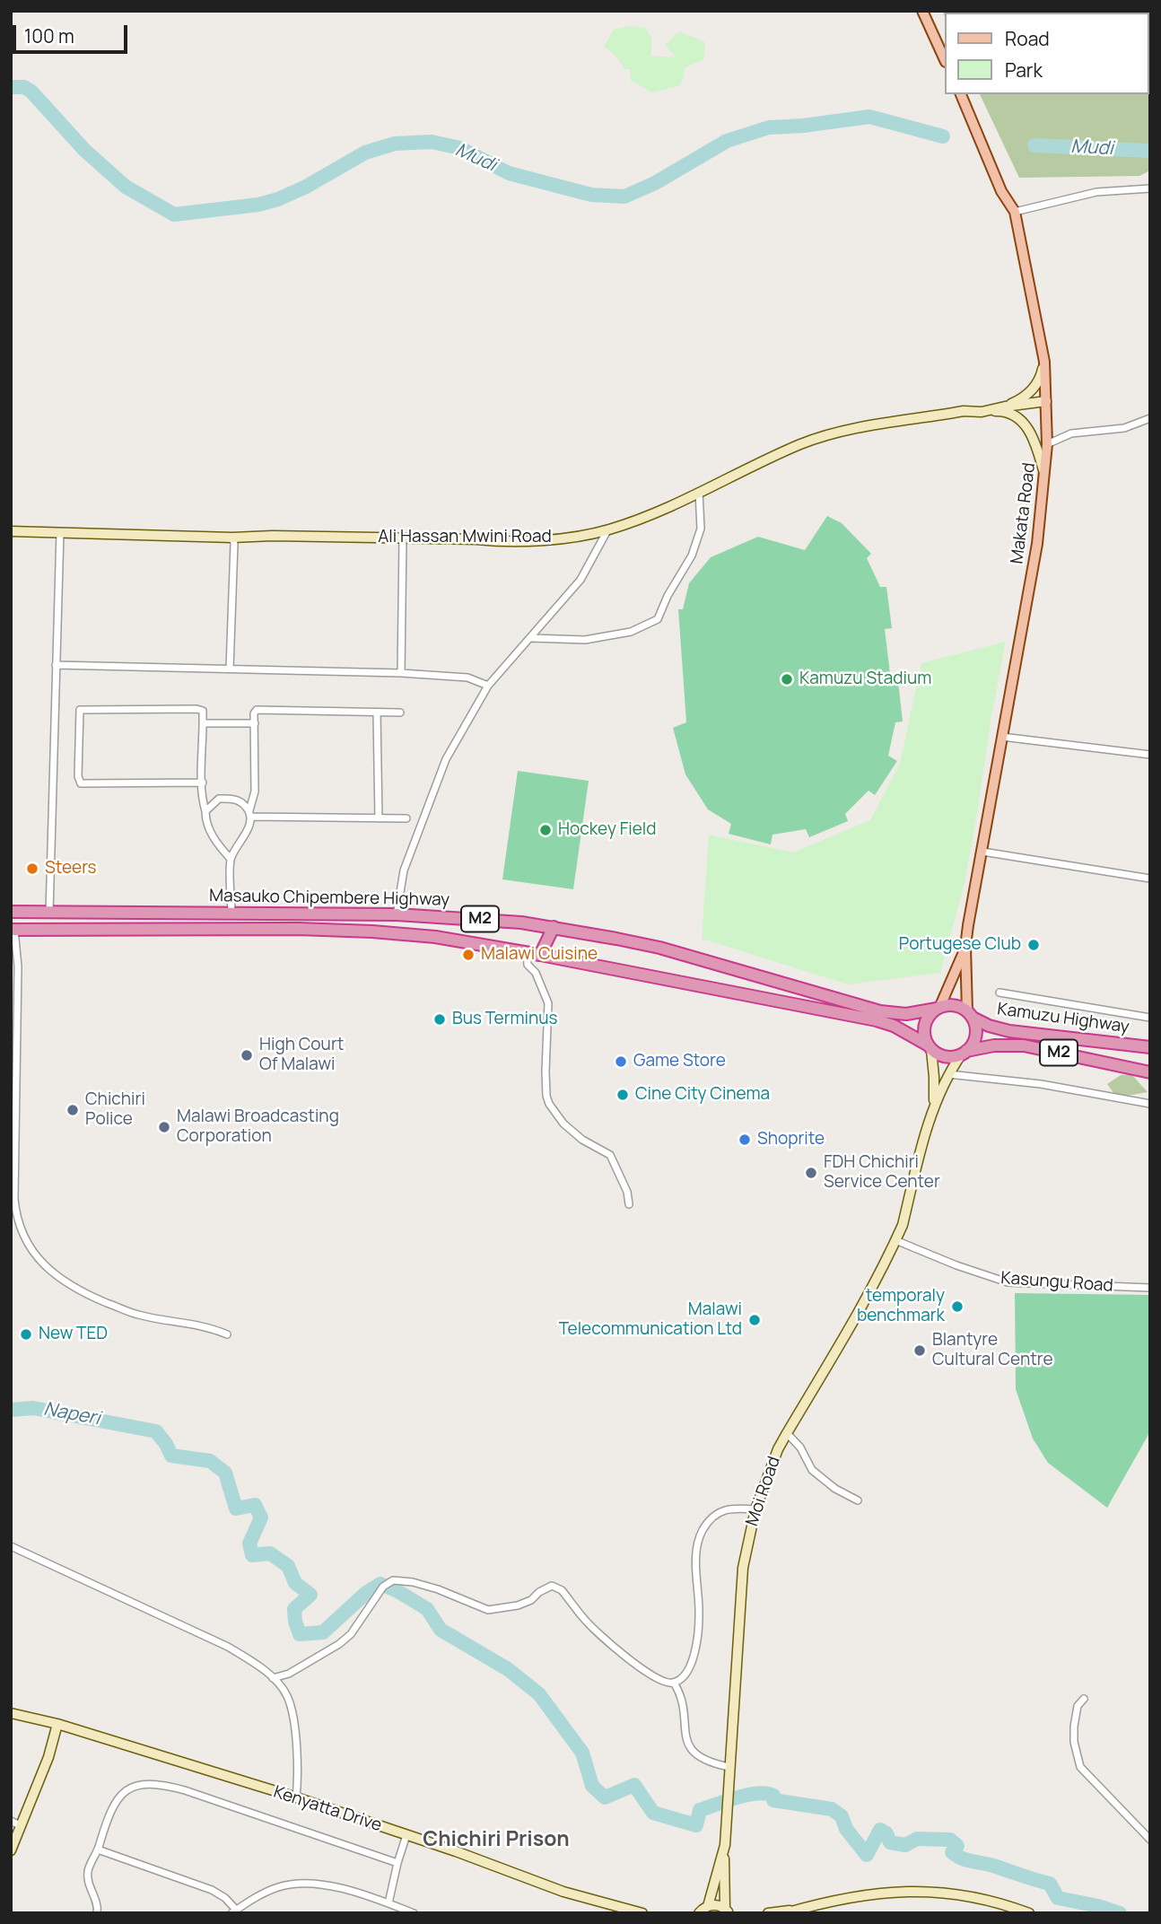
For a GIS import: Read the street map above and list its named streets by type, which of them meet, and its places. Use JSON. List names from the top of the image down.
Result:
{
  "streets": {
    "highway": ["Masauko Chipembere Highway", "M2", "Kamuzu Highway"],
    "main road": [
      "Makata Road",
      "Ali Hassan Mwini Road",
      "Moi Road",
      "Kenyatta Drive"
    ],
    "street": ["Kasungu Road"]
  },
  "crossings": [
    ["Makata Road", "Ali Hassan Mwini Road"],
    ["Makata Road", "Masauko Chipembere Highway"],
    ["Makata Road", "M2"],
    ["Makata Road", "Kamuzu Highway"],
    ["Masauko Chipembere Highway", "M2"],
    ["Masauko Chipembere Highway", "Kamuzu Highway"],
    ["M2", "Kamuzu Highway"],
    ["Kasungu Road", "Moi Road"]
  ],
  "districts": ["Chichiri Prison"],
  "water": ["Mudi", "Naperi"],
  "places": [
    "Kamuzu Stadium",
    "Hockey Field",
    "Steers",
    "Portugese Club",
    "Malawi Cuisine",
    "Bus Terminus",
    "High Court Of Malawi",
    "Game Store",
    "Cine City Cinema",
    "Chichiri Police",
    "Malawi Broadcasting Corporation",
    "Shoprite",
    "FDH Chichiri Service Center",
    "temporaly benchmark",
    "Malawi Telecommunication Ltd",
    "New TED",
    "Blantyre Cultural Centre"
  ],
  "legend": ["Road", "Park"],
  "scale_bar": "100 m"
}
